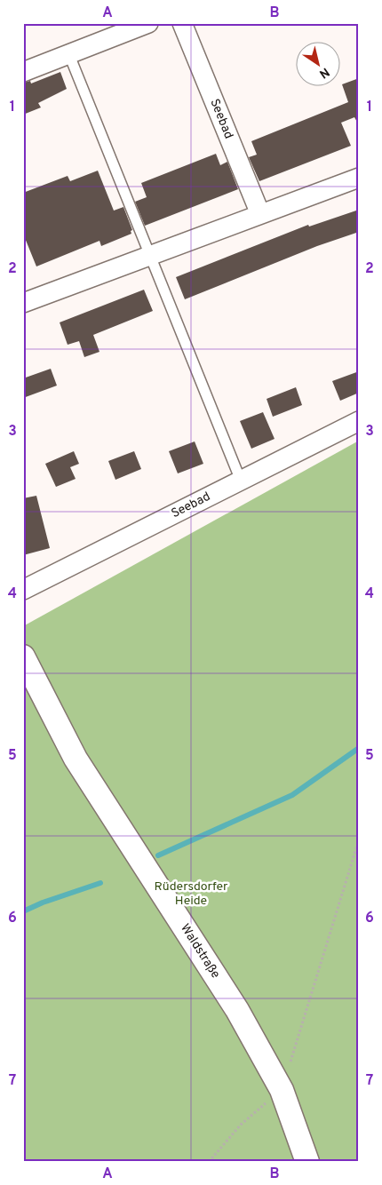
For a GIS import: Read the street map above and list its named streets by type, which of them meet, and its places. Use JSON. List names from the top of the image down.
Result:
{
  "streets": {
    "street": ["Seebad", "Waldstraße"]
  },
  "parks": ["Rüdersdorfer Heide"],
  "north": "bottom right",
  "grid": {
    "columns": ["A", "B"],
    "rows": [
      "1",
      "2",
      "3",
      "4",
      "5",
      "6",
      "7"
    ]
  }
}
